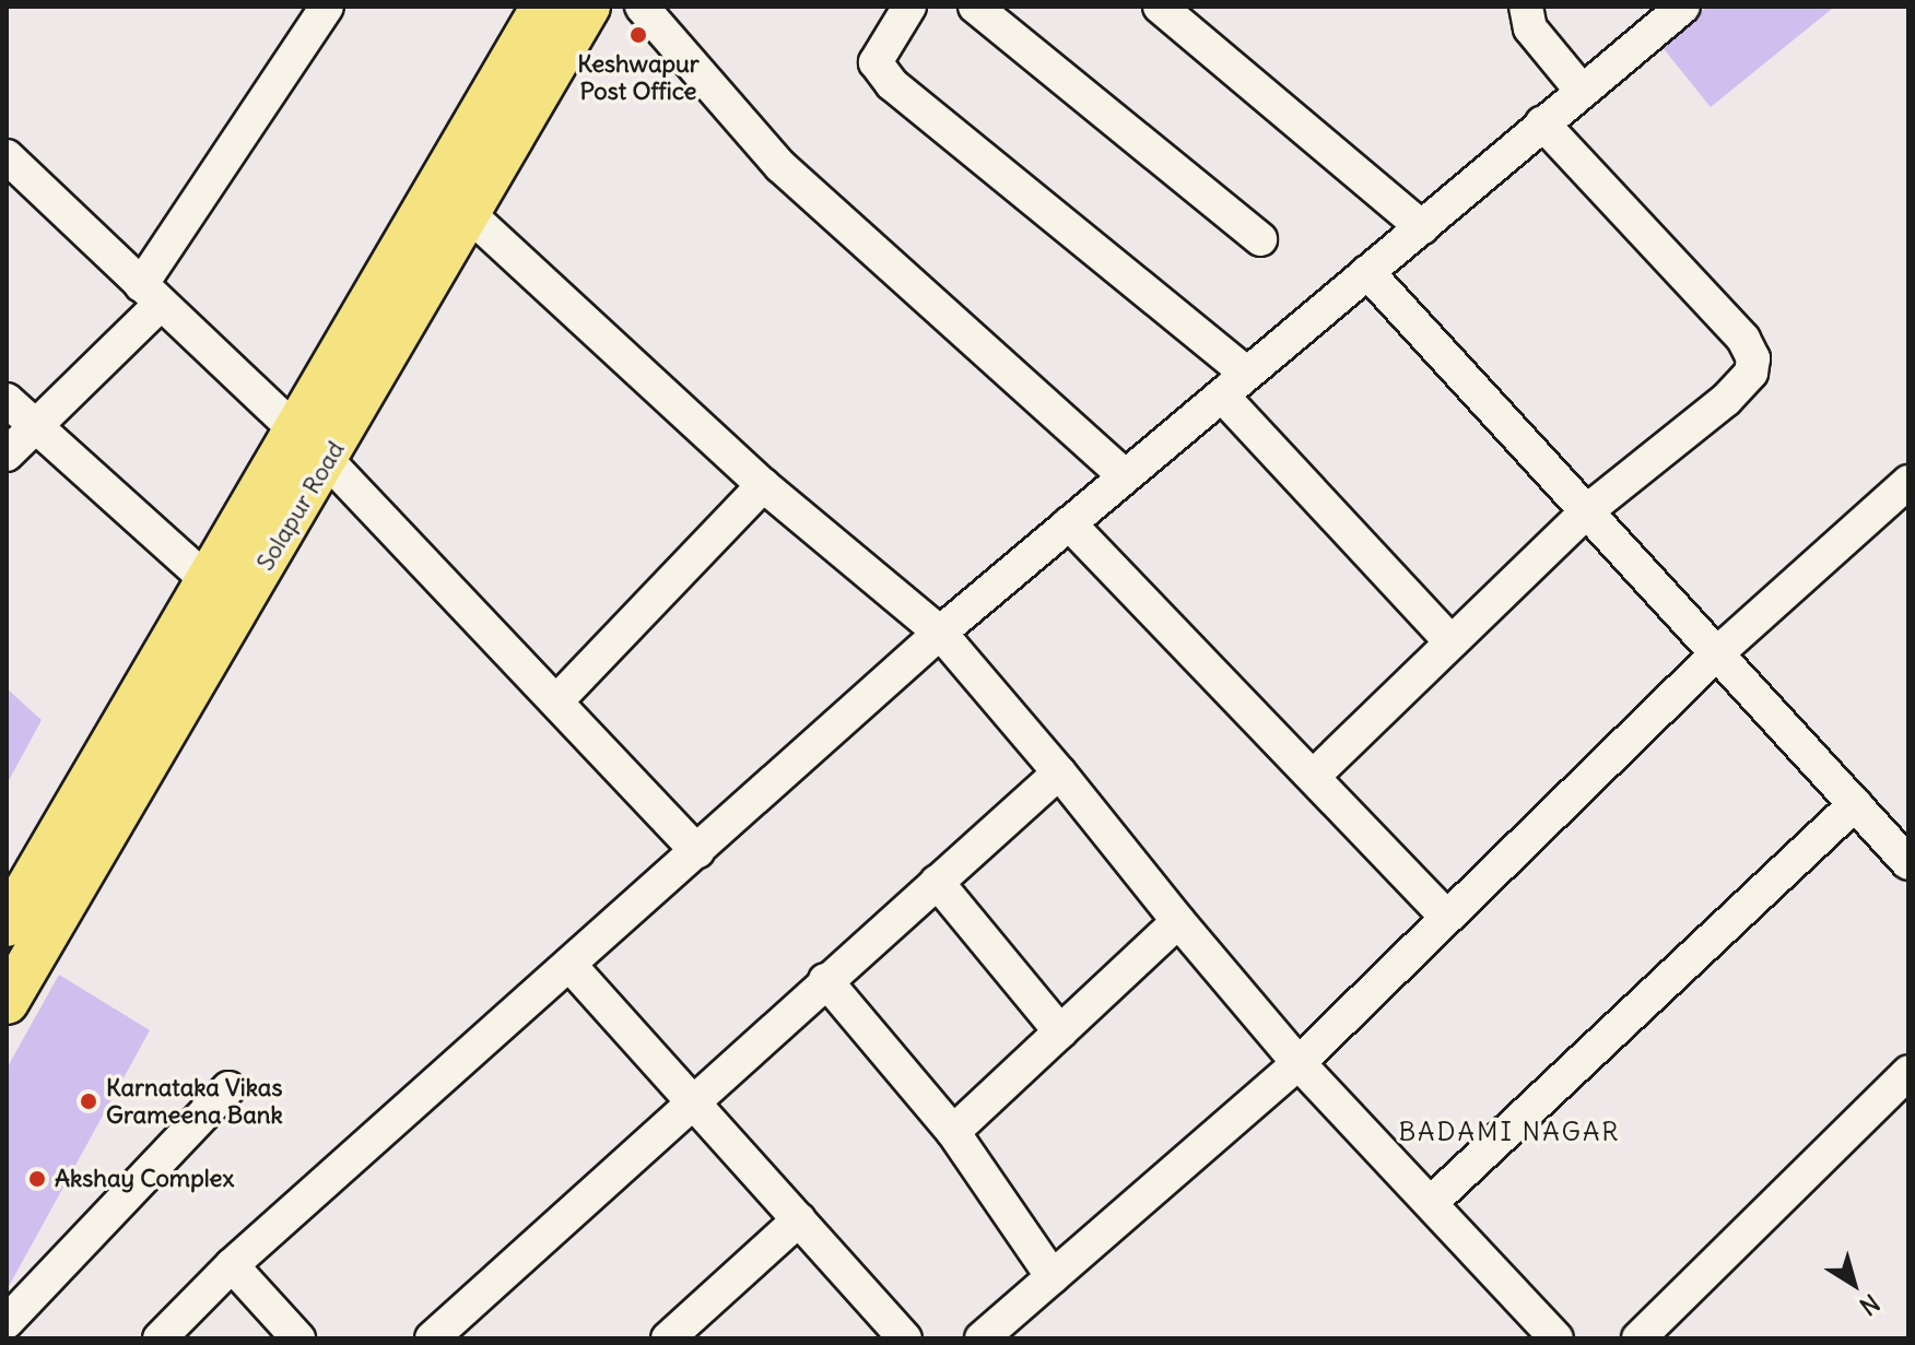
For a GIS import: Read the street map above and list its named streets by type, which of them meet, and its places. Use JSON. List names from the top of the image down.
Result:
{
  "streets": {
    "main road": ["Solapur Road"]
  },
  "districts": ["BADAMI NAGAR"],
  "places": ["Keshwapur Post Office", "Karnataka Vikas Grameena Bank", "Akshay Complex"],
  "north": "bottom right"
}
